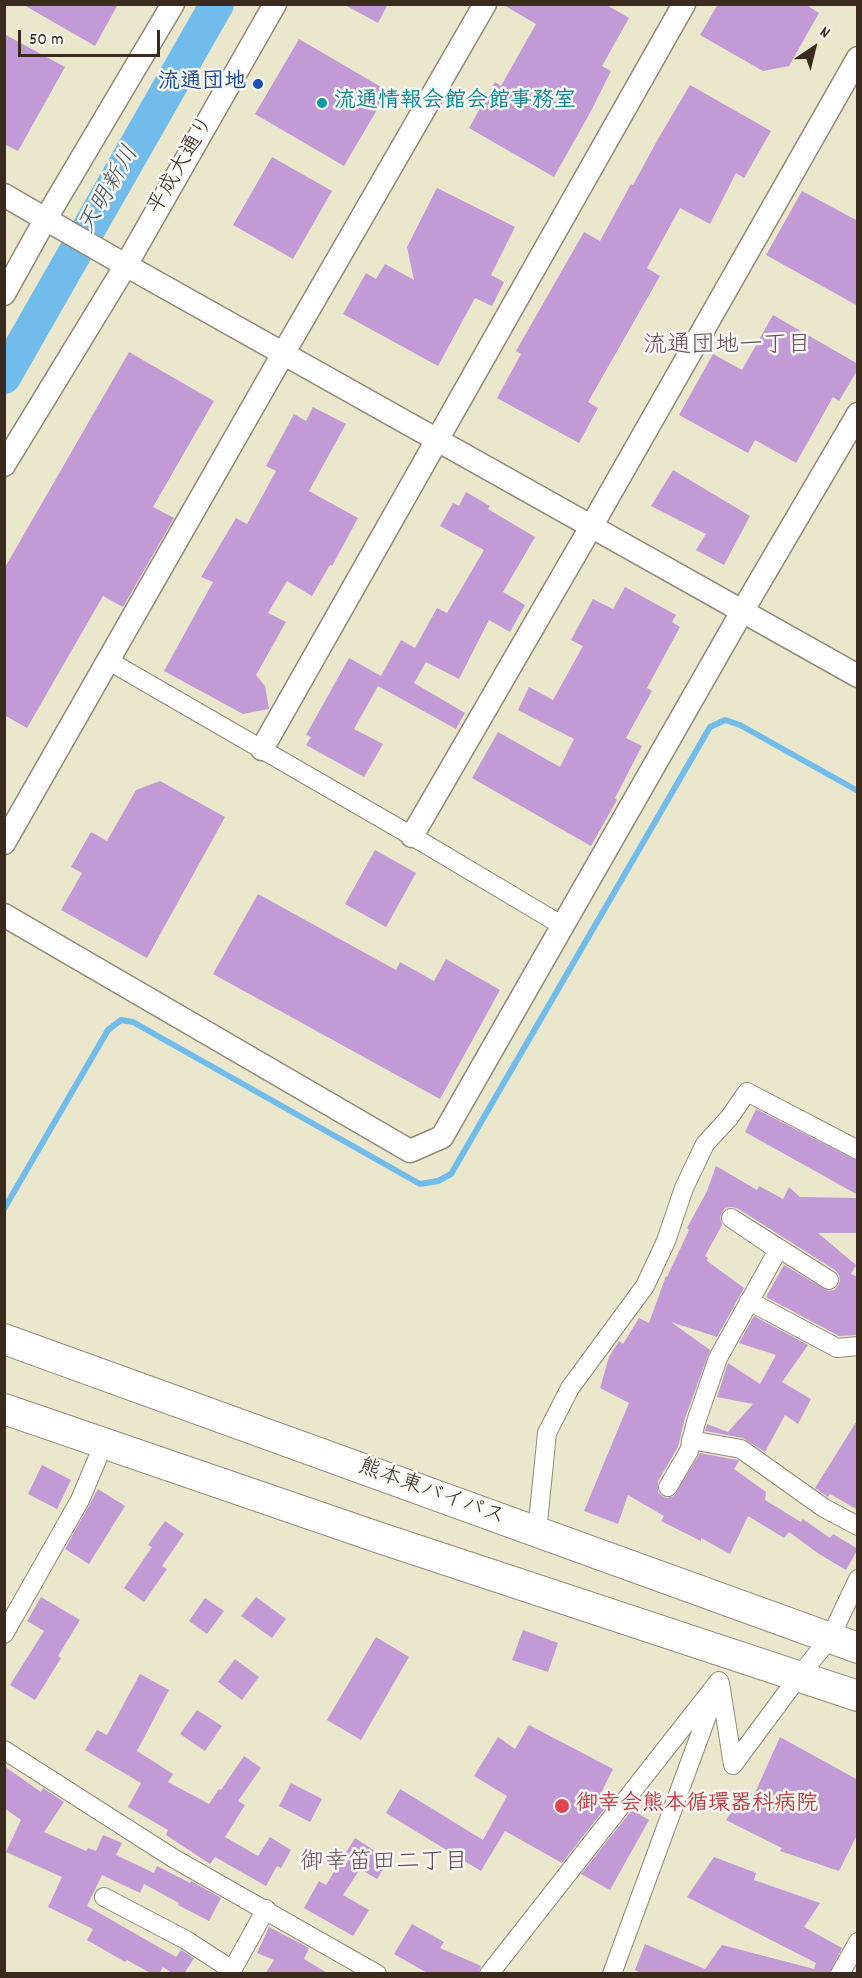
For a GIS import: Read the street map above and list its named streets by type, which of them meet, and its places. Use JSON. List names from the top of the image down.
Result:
{
  "streets": {
    "highway": ["熊本東バイパス"],
    "street": ["平成大通り"]
  },
  "districts": ["流通団地一丁目", "御幸笛田二丁目"],
  "water": ["天明新川"],
  "places": ["流通団地", "流通情報会館会館事務室", "御幸会熊本循環器科病院"],
  "scale_bar": "50 m",
  "north": "top right"
}
